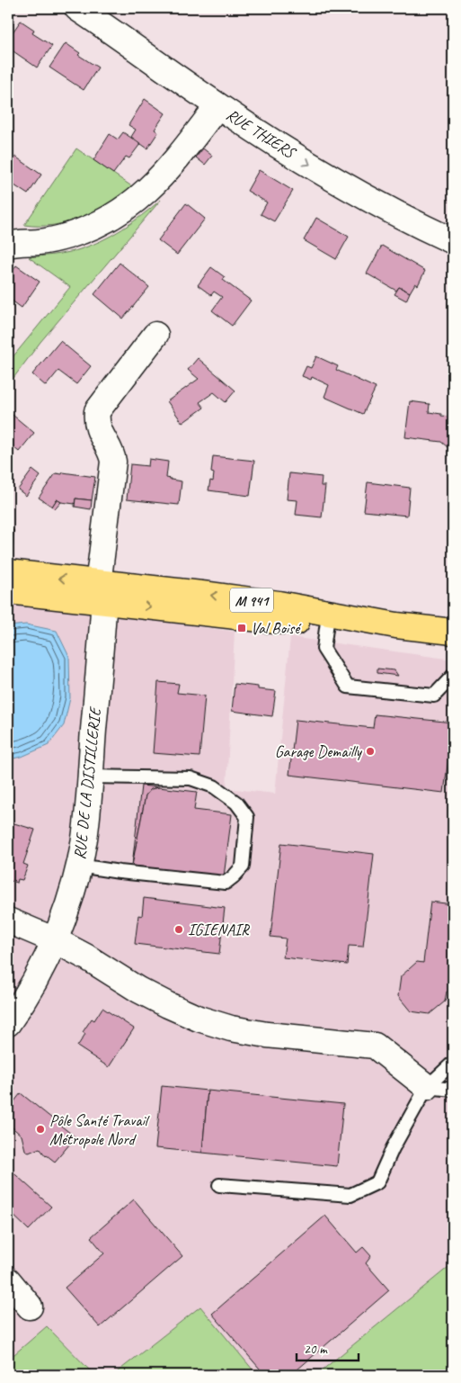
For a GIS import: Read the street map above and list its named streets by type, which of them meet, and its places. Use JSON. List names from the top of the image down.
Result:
{
  "streets": {
    "main road": ["M 941"],
    "street": ["RUE THIERS", "RUE DE LA DISTILLERIE"]
  },
  "crossings": [
    ["M 941", "RUE DE LA DISTILLERIE"]
  ],
  "one_way": ["RUE THIERS"],
  "places": {
    "transit": ["Val Boisé"],
    "other": ["Garage Demailly", "IGIENAIR", "Pôle Santé Travail Métropole Nord"]
  },
  "scale_bar": "20 m"
}
